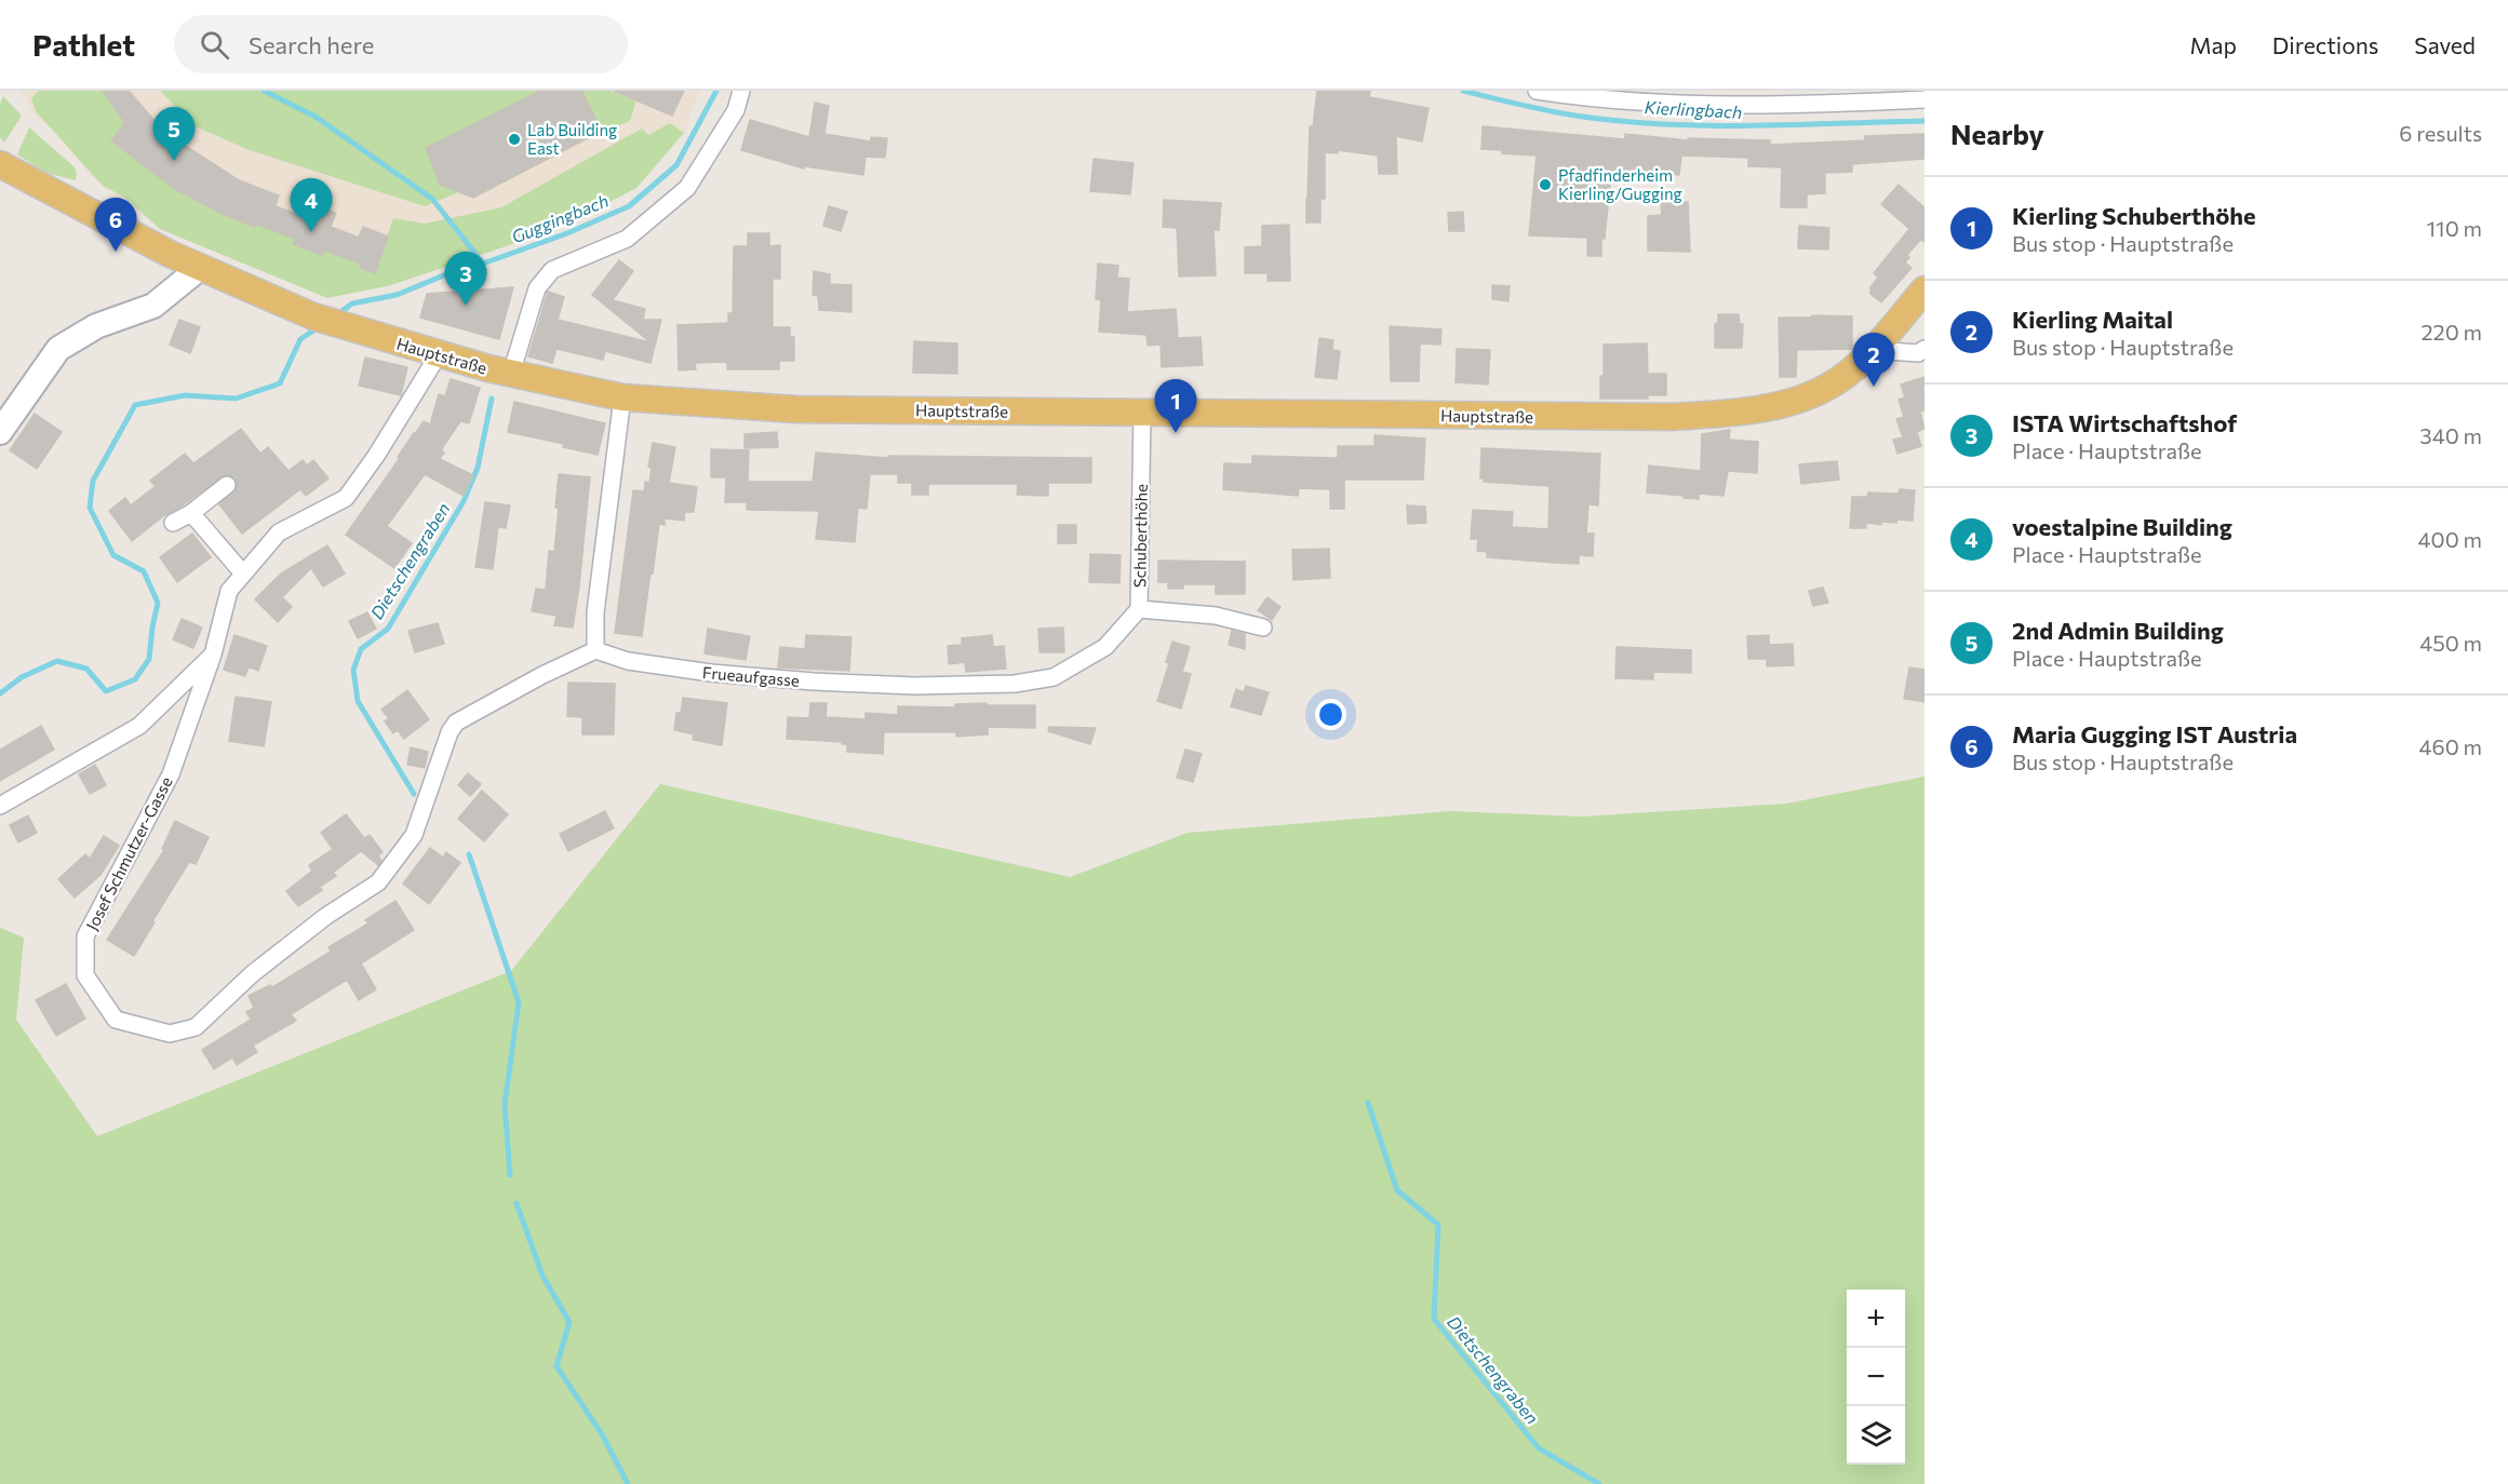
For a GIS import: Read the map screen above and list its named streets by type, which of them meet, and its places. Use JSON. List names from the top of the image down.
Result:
{
  "streets": {
    "main road": ["Hauptstraße"],
    "street": ["Schuberthöhe", "Frueaufgasse", "Josef Schmutzer-Gasse"]
  },
  "crossings": [
    ["Hauptstraße", "Schuberthöhe"],
    ["Hauptstraße", "Josef Schmutzer-Gasse"],
    ["Schuberthöhe", "Frueaufgasse"],
    ["Frueaufgasse", "Josef Schmutzer-Gasse"]
  ],
  "water": ["Kierlingbach", "Guggingbach", "Dietschengraben"],
  "places": ["Lab Building East", "Pfadfinderheim Kierling/Gugging"],
  "page": {
    "header": "Pathlet",
    "search": "Search here",
    "nav": ["Map", "Directions", "Saved"],
    "heading": ["Nearby", "6 results"],
    "pins": [
      "5",
      "4",
      "6",
      "3",
      "2",
      "1"
    ],
    "list": [
      {
        "mark": "1",
        "name": "Kierling Schuberthöhe",
        "note": "Bus stop · Hauptstraße",
        "value": "110 m"
      },
      {
        "mark": "2",
        "name": "Kierling Maital",
        "note": "Bus stop · Hauptstraße",
        "value": "220 m"
      },
      {
        "mark": "3",
        "name": "ISTA Wirtschaftshof",
        "note": "Place · Hauptstraße",
        "value": "340 m"
      },
      {
        "mark": "4",
        "name": "voestalpine Building",
        "note": "Place · Hauptstraße",
        "value": "400 m"
      },
      {
        "mark": "5",
        "name": "2nd Admin Building",
        "note": "Place · Hauptstraße",
        "value": "450 m"
      },
      {
        "mark": "6",
        "name": "Maria Gugging IST Austria",
        "note": "Bus stop · Hauptstraße",
        "value": "460 m"
      }
    ],
    "map_buttons": ["+", "−"]
  }
}
